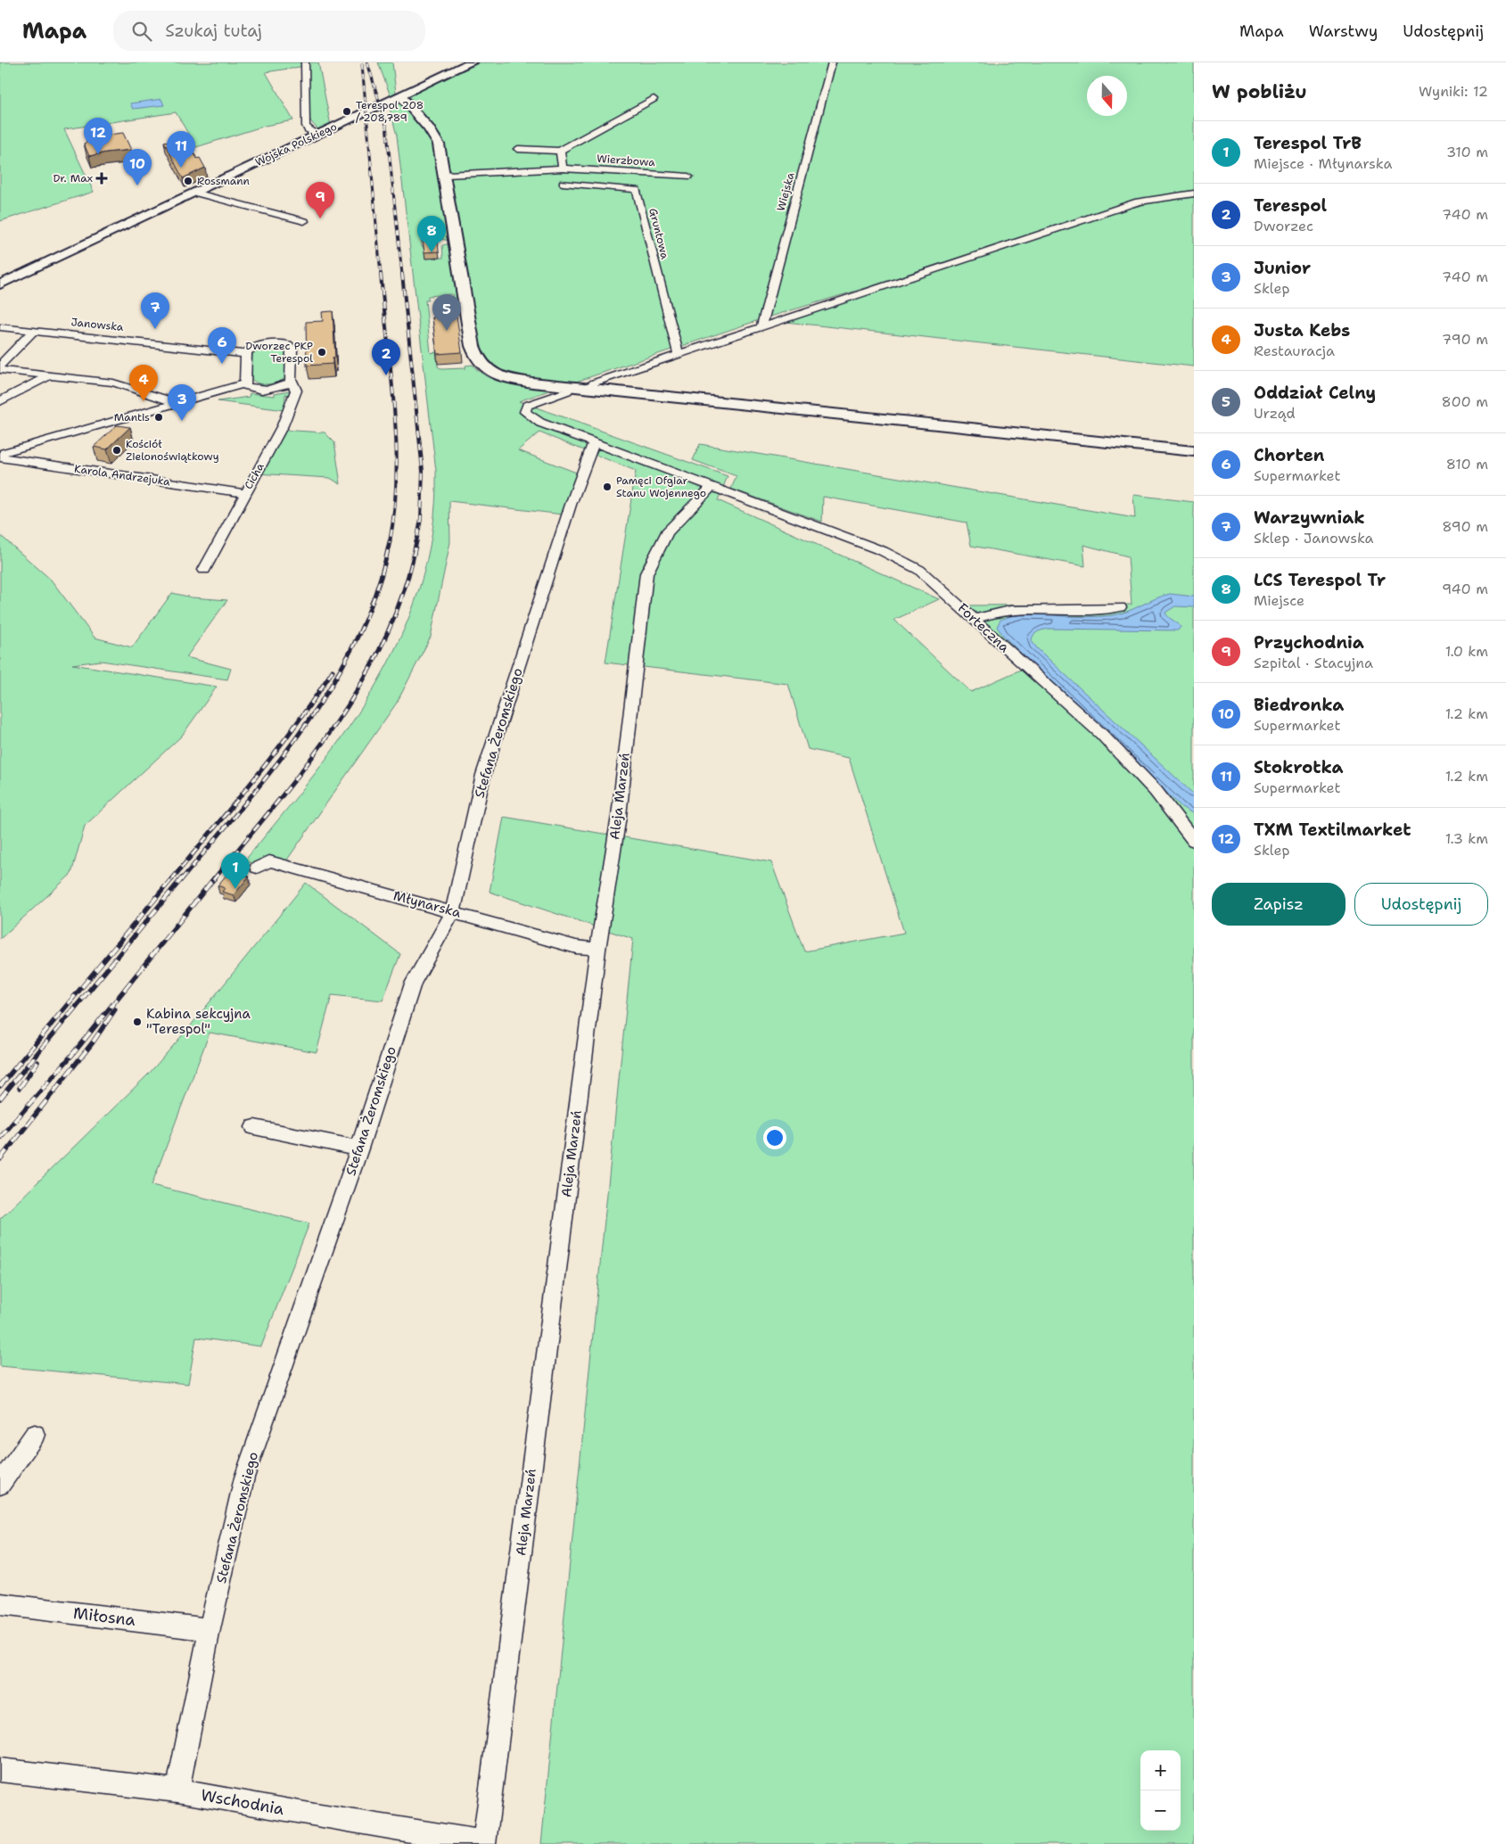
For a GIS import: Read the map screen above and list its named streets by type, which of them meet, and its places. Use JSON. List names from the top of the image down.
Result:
{
  "streets": {
    "main road": ["Wojska Polskiego"],
    "street": [
      "Wierzbowa",
      "Wiejska",
      "Gruntowa",
      "Janowska",
      "Karola Andrzejuka",
      "Cicha",
      "Forteczna",
      "Stefana Żeromskiego",
      "Aleja Marzeń",
      "Młynarska",
      "Miłosna",
      "Wschodnia"
    ]
  },
  "crossings": [
    ["Janowska", "Cicha"],
    ["Karola Andrzejuka", "Cicha"],
    ["Forteczna", "Stefana Żeromskiego"],
    ["Forteczna", "Aleja Marzeń"],
    ["Stefana Żeromskiego", "Młynarska"],
    ["Stefana Żeromskiego", "Miłosna"],
    ["Stefana Żeromskiego", "Wschodnia"],
    ["Aleja Marzeń", "Młynarska"],
    ["Aleja Marzeń", "Wschodnia"]
  ],
  "places": {
    "other": [
      "Terespol 208 / 208,789",
      "Rossmann",
      "Dworzec PKP Terespol",
      "Mantis",
      "Kościół Zielonoświątkowy",
      "Pamęci Ofgiar Stanu Wojennego",
      "Kabina sekcyjna \"Terespol\""
    ],
    "health": ["Dr. Max"]
  },
  "north": "bottom",
  "page": {
    "header": "Mapa",
    "search": "Szukaj tutaj",
    "nav": ["Mapa", "Warstwy", "Udostępnij"],
    "heading": ["W pobliżu", "Wyniki: 12"],
    "pins": [
      "12",
      "11",
      "10",
      "9",
      "8",
      "7",
      "5",
      "6",
      "2",
      "4",
      "3",
      "1"
    ],
    "list": [
      {
        "mark": "1",
        "name": "Terespol TrB",
        "note": "Miejsce · Młynarska",
        "value": "310 m"
      },
      {
        "mark": "2",
        "name": "Terespol",
        "note": "Dworzec",
        "value": "740 m"
      },
      {
        "mark": "3",
        "name": "Junior",
        "note": "Sklep",
        "value": "740 m"
      },
      {
        "mark": "4",
        "name": "Justa Kebs",
        "note": "Restauracja",
        "value": "790 m"
      },
      {
        "mark": "5",
        "name": "Oddział Celny",
        "note": "Urząd",
        "value": "800 m"
      },
      {
        "mark": "6",
        "name": "Chorten",
        "note": "Supermarket",
        "value": "810 m"
      },
      {
        "mark": "7",
        "name": "Warzywniak",
        "note": "Sklep · Janowska",
        "value": "890 m"
      },
      {
        "mark": "8",
        "name": "LCS Terespol Tr",
        "note": "Miejsce",
        "value": "940 m"
      },
      {
        "mark": "9",
        "name": "Przychodnia",
        "note": "Szpital · Stacyjna",
        "value": "1.0 km"
      },
      {
        "mark": "10",
        "name": "Biedronka",
        "note": "Supermarket",
        "value": "1.2 km"
      },
      {
        "mark": "11",
        "name": "Stokrotka",
        "note": "Supermarket",
        "value": "1.2 km"
      },
      {
        "mark": "12",
        "name": "TXM Textilmarket",
        "note": "Sklep",
        "value": "1.3 km"
      }
    ],
    "buttons": ["Zapisz", "Udostępnij"],
    "map_buttons": ["+", "−"]
  }
}
